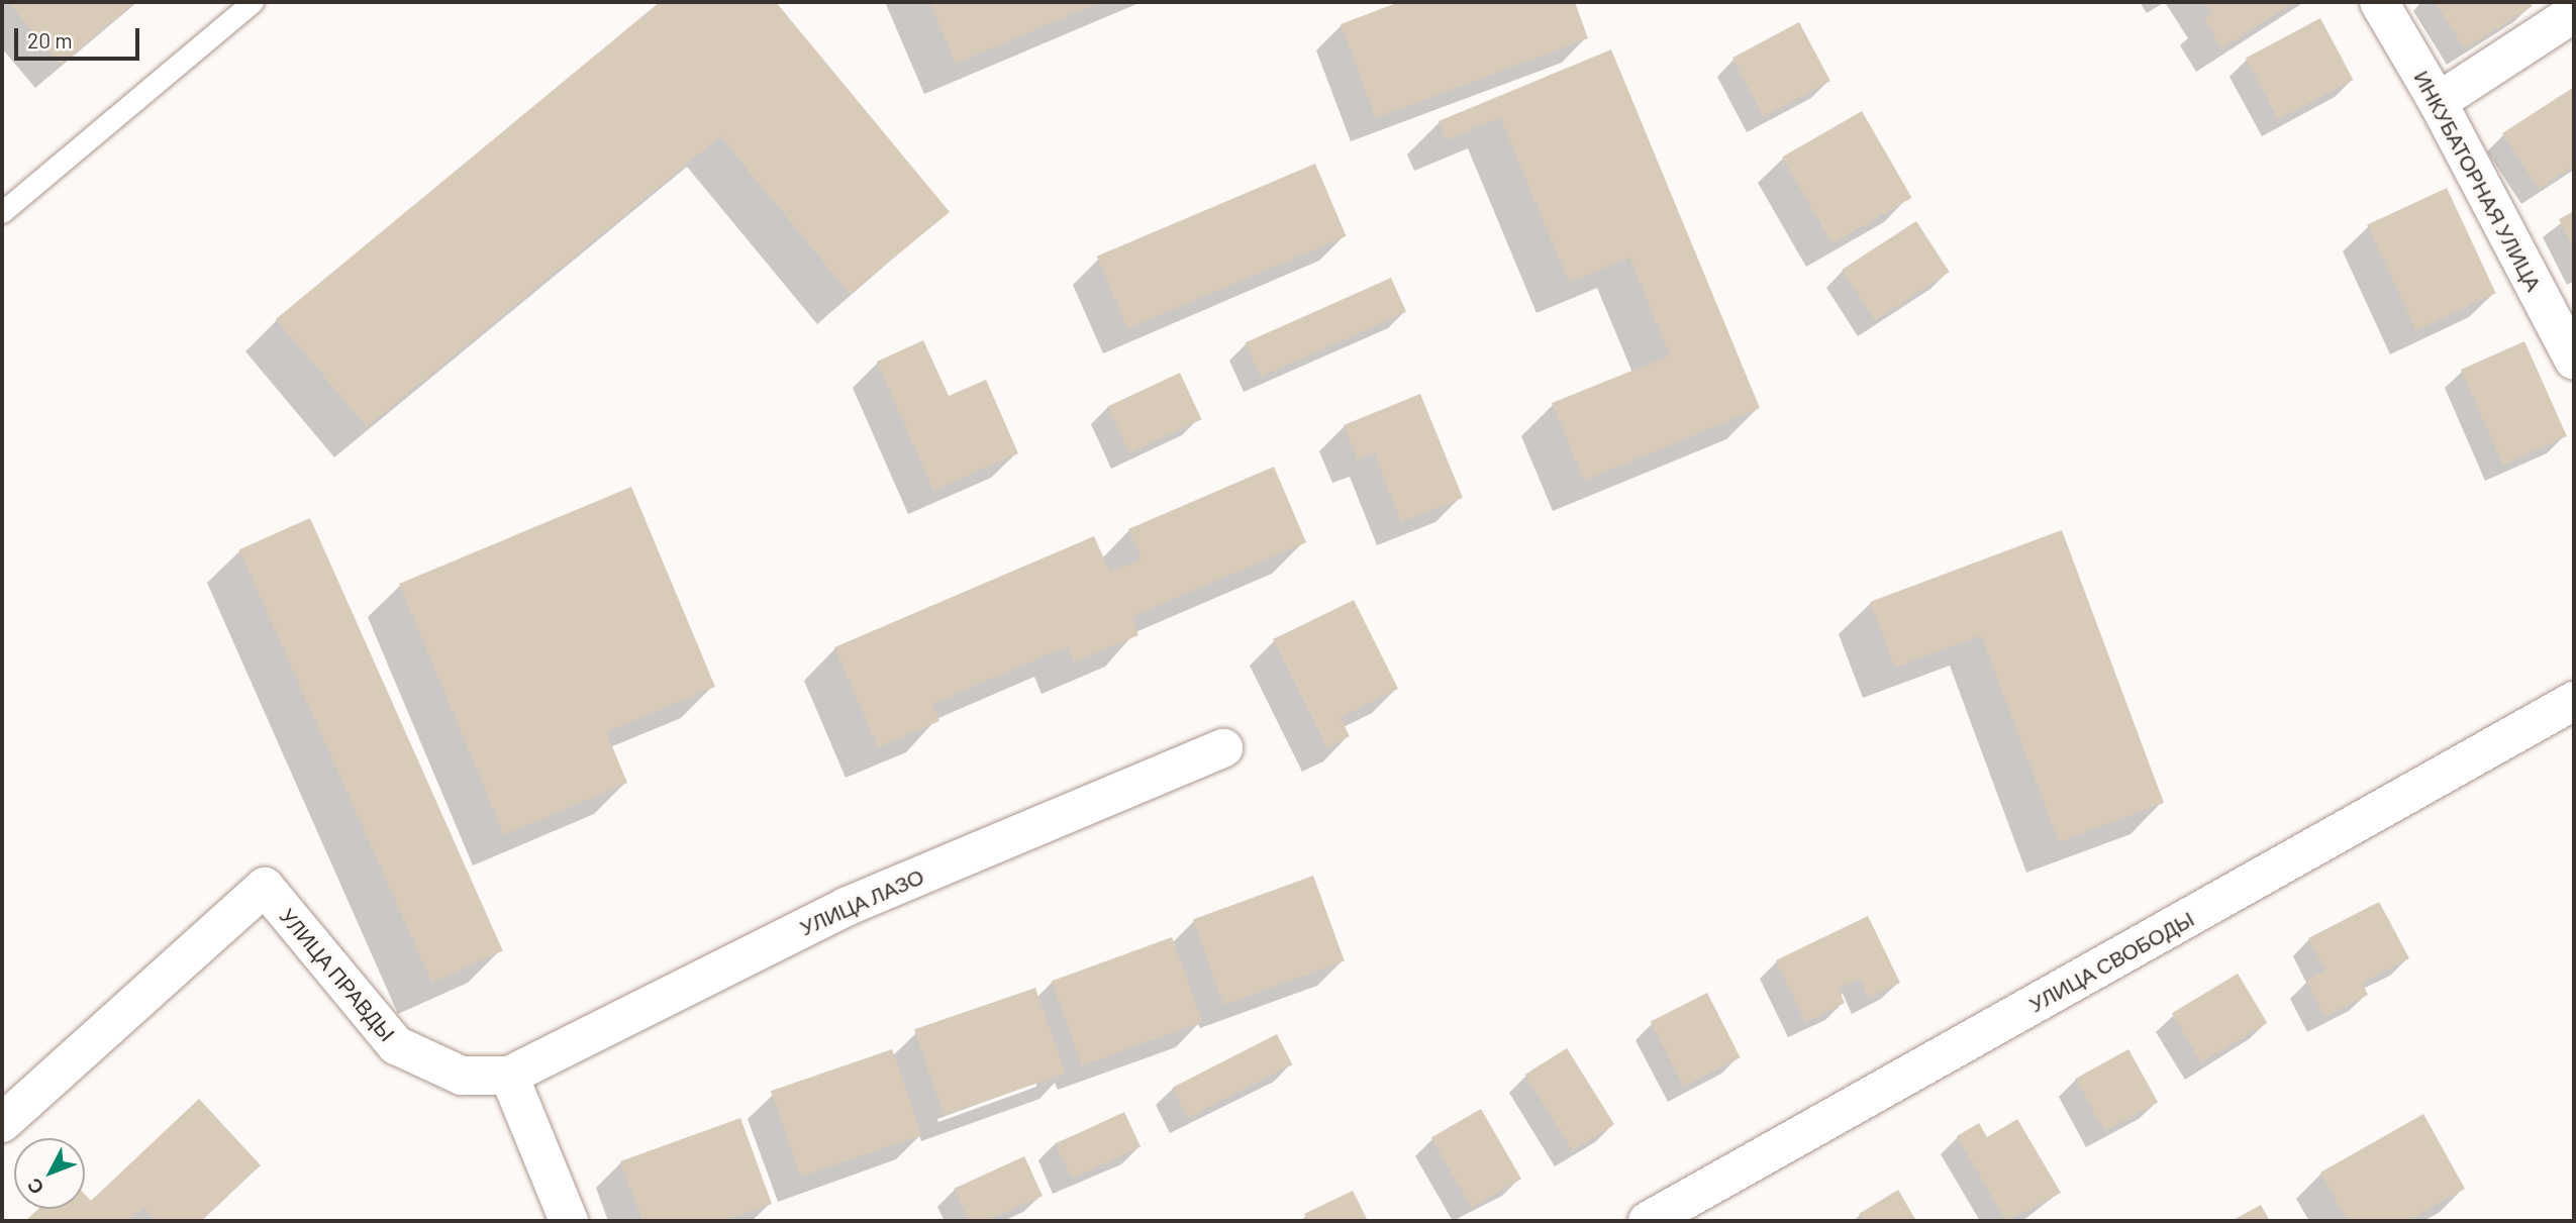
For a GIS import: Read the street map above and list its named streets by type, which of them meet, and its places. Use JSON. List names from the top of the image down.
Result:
{
  "streets": {
    "street": [
      "ИНКУБАТОРНАЯ УЛИЦА",
      "УЛИЦА ЛАЗО",
      "УЛИЦА СВОБОДЫ",
      "УЛИЦА ПРАВДЫ"
    ]
  },
  "crossings": [
    ["УЛИЦА ЛАЗО", "УЛИЦА ПРАВДЫ"]
  ],
  "scale_bar": "20 m",
  "north": "bottom left"
}
